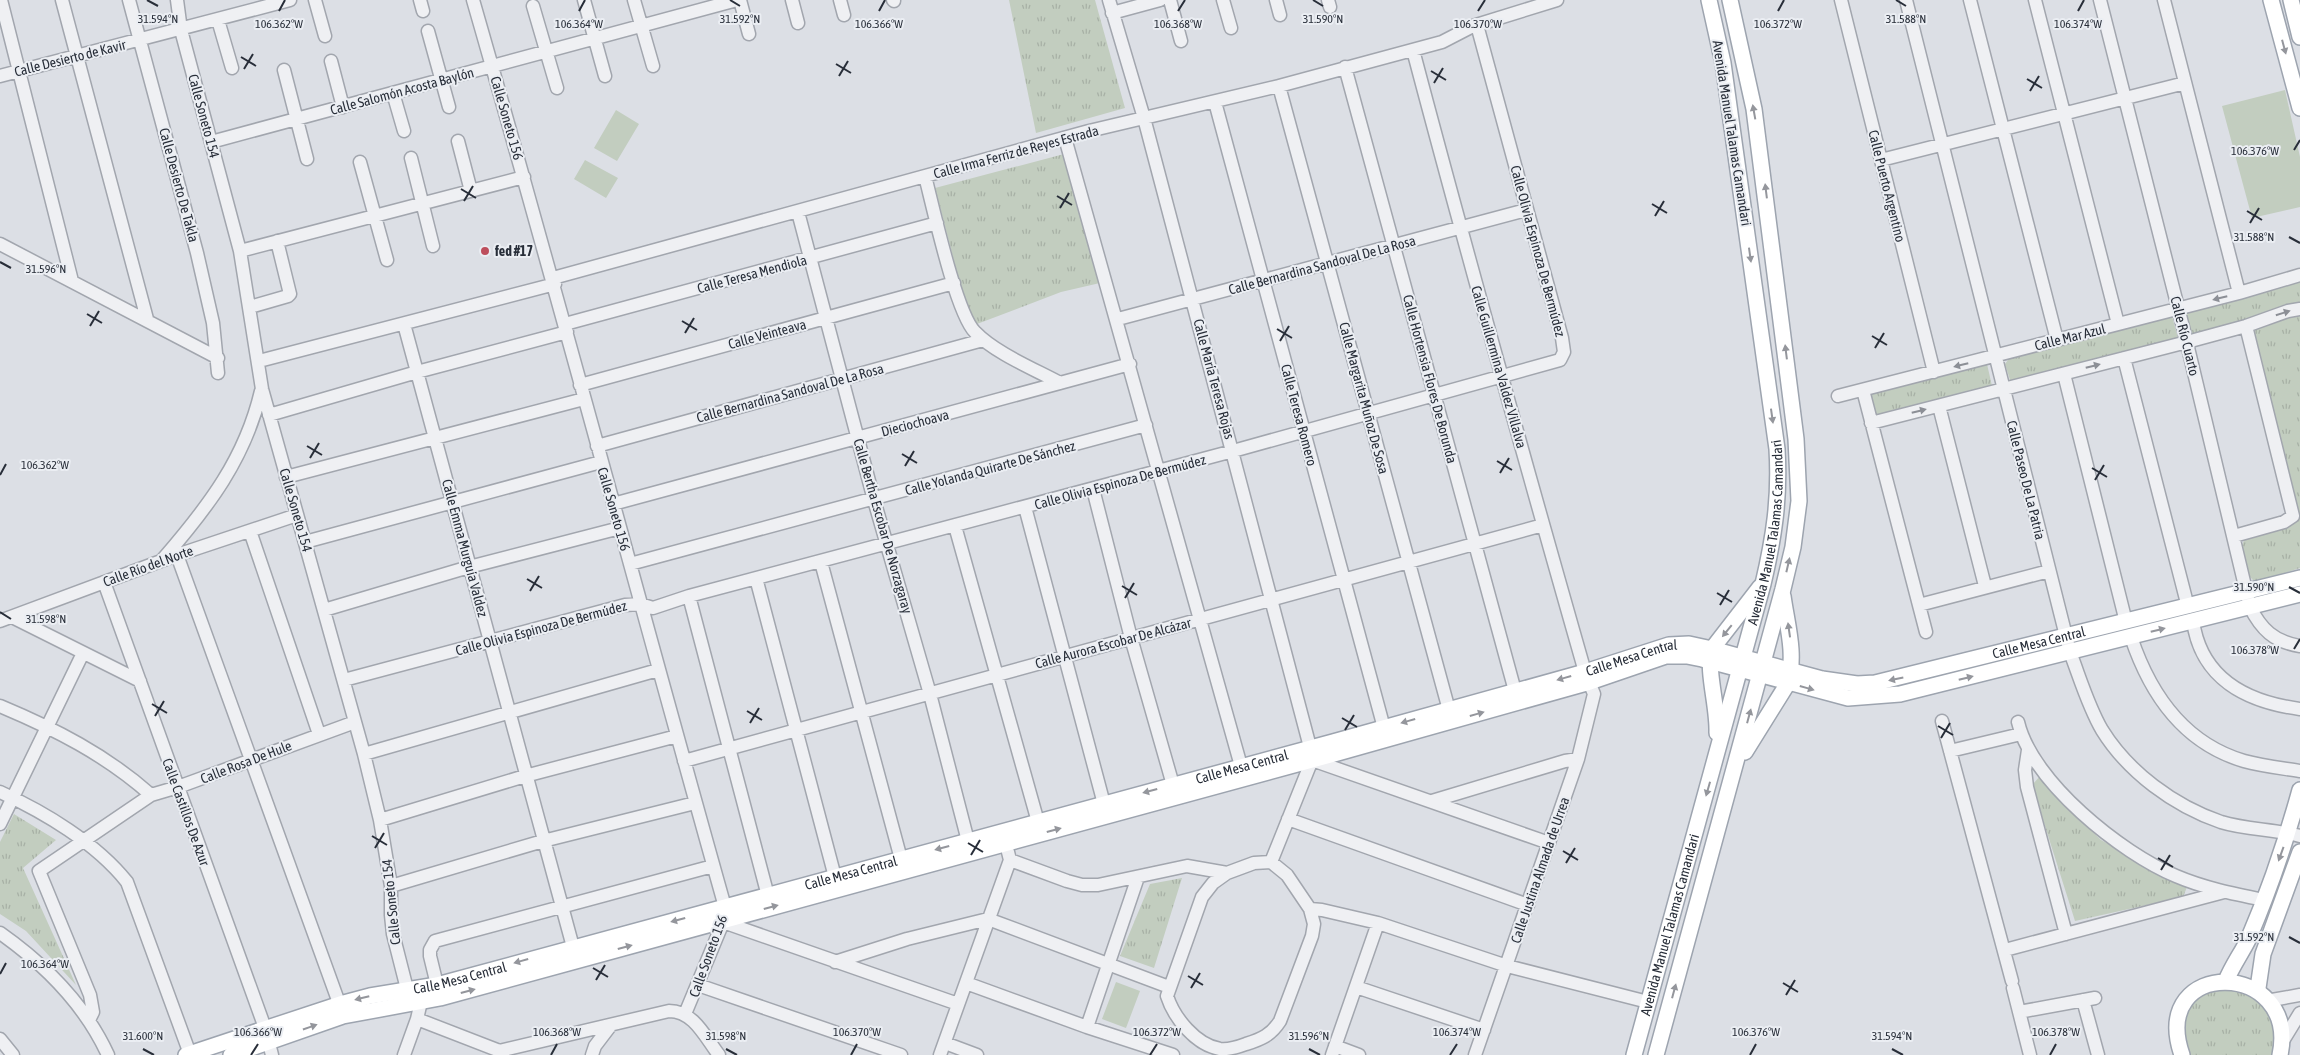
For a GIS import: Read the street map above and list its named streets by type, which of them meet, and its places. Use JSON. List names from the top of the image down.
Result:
{
  "streets": {
    "main road": ["Avenida Manuel Talamas Camandari", "Calle Mesa Central"],
    "street": [
      "Calle Desierto de Kavir",
      "Calle Salomón Acosta Baylón",
      "Calle Soneto 154",
      "Calle Soneto 156",
      "Calle Irma Ferriz de Reyes Estrada",
      "Calle Desierto De Takla",
      "Calle Puerto Argentino",
      "Calle Olivia Espinoza De Bermúdez",
      "Calle Bernardina Sandoval De La Rosa",
      "Calle Teresa Mendiola",
      "Calle Veinteava",
      "Calle Río Cuarto",
      "Calle Mar Azul",
      "Calle Guillermina Valdez Villalva",
      "Calle María Teresa Rojas",
      "Calle Hortensia Flores De Borunda",
      "Calle Margarita Muñoz De Sosa",
      "Calle Teresa Romero",
      "Dieciochoava",
      "Calle Yolanda Quirarte De Sánchez",
      "Calle Paseo De La Patria",
      "Calle Bertha Escobar De Norzagaray",
      "Calle Emma Murguía Valdez",
      "Calle Río del Norte",
      "Calle Aurora Escobar De Alcázar",
      "Calle Rosa De Hule",
      "Calle Castillos De Azur",
      "Calle Justina Almada de Urrea"
    ]
  },
  "crossings": [
    ["Calle Desierto de Kavir", "Calle Soneto 154"],
    ["Calle Desierto de Kavir", "Calle Desierto De Takla"],
    ["Calle Salomón Acosta Baylón", "Calle Soneto 154"],
    ["Calle Salomón Acosta Baylón", "Calle Soneto 156"],
    ["Calle Soneto 154", "Calle Olivia Espinoza De Bermúdez"],
    ["Calle Soneto 154", "Calle Teresa Mendiola"],
    ["Calle Soneto 154", "Calle Río del Norte"],
    ["Calle Soneto 154", "Calle Mesa Central"],
    ["Calle Soneto 154", "Calle Rosa De Hule"],
    ["Calle Soneto 156", "Calle Irma Ferriz de Reyes Estrada"],
    ["Calle Soneto 156", "Calle Olivia Espinoza De Bermúdez"],
    ["Calle Soneto 156", "Calle Bernardina Sandoval De La Rosa"],
    ["Calle Soneto 156", "Calle Teresa Mendiola"],
    ["Calle Soneto 156", "Calle Veinteava"],
    ["Calle Soneto 156", "Dieciochoava"],
    ["Calle Soneto 156", "Calle Yolanda Quirarte De Sánchez"],
    ["Calle Soneto 156", "Calle Aurora Escobar De Alcázar"],
    ["Calle Soneto 156", "Calle Mesa Central"],
    ["Avenida Manuel Talamas Camandari", "Calle Mesa Central"],
    ["Calle Irma Ferriz de Reyes Estrada", "Calle Olivia Espinoza De Bermúdez"],
    ["Calle Irma Ferriz de Reyes Estrada", "Calle Bernardina Sandoval De La Rosa"],
    ["Calle Irma Ferriz de Reyes Estrada", "Calle Teresa Mendiola"],
    ["Calle Irma Ferriz de Reyes Estrada", "Calle Veinteava"],
    ["Calle Irma Ferriz de Reyes Estrada", "Calle Guillermina Valdez Villalva"],
    ["Calle Irma Ferriz de Reyes Estrada", "Calle María Teresa Rojas"],
    ["Calle Irma Ferriz de Reyes Estrada", "Calle Hortensia Flores De Borunda"],
    ["Calle Irma Ferriz de Reyes Estrada", "Calle Margarita Muñoz De Sosa"],
    ["Calle Irma Ferriz de Reyes Estrada", "Calle Teresa Romero"],
    ["Calle Irma Ferriz de Reyes Estrada", "Dieciochoava"],
    ["Calle Irma Ferriz de Reyes Estrada", "Calle Bertha Escobar De Norzagaray"],
    ["Calle Puerto Argentino", "Calle Mar Azul"],
    ["Calle Olivia Espinoza De Bermúdez", "Calle Bernardina Sandoval De La Rosa"],
    ["Calle Olivia Espinoza De Bermúdez", "Calle Guillermina Valdez Villalva"],
    ["Calle Olivia Espinoza De Bermúdez", "Calle María Teresa Rojas"],
    ["Calle Olivia Espinoza De Bermúdez", "Calle Hortensia Flores De Borunda"],
    ["Calle Olivia Espinoza De Bermúdez", "Calle Margarita Muñoz De Sosa"],
    ["Calle Olivia Espinoza De Bermúdez", "Calle Teresa Romero"],
    ["Calle Olivia Espinoza De Bermúdez", "Calle Bertha Escobar De Norzagaray"],
    ["Calle Olivia Espinoza De Bermúdez", "Calle Emma Murguía Valdez"],
    ["Calle Bernardina Sandoval De La Rosa", "Calle Guillermina Valdez Villalva"],
    ["Calle Bernardina Sandoval De La Rosa", "Calle María Teresa Rojas"],
    ["Calle Bernardina Sandoval De La Rosa", "Calle Hortensia Flores De Borunda"],
    ["Calle Bernardina Sandoval De La Rosa", "Calle Margarita Muñoz De Sosa"],
    ["Calle Bernardina Sandoval De La Rosa", "Calle Teresa Romero"],
    ["Calle Bernardina Sandoval De La Rosa", "Calle Bertha Escobar De Norzagaray"],
    ["Calle Teresa Mendiola", "Calle Bertha Escobar De Norzagaray"],
    ["Calle Teresa Mendiola", "Calle Emma Murguía Valdez"],
    ["Calle Veinteava", "Calle Bertha Escobar De Norzagaray"],
    ["Calle Río Cuarto", "Calle Mar Azul"],
    ["Calle Río Cuarto", "Calle Mesa Central"],
    ["Calle Mar Azul", "Calle Paseo De La Patria"],
    ["Calle Guillermina Valdez Villalva", "Calle Aurora Escobar De Alcázar"],
    ["Calle Guillermina Valdez Villalva", "Calle Mesa Central"],
    ["Calle Guillermina Valdez Villalva", "Calle Justina Almada de Urrea"],
    ["Calle María Teresa Rojas", "Calle Aurora Escobar De Alcázar"],
    ["Calle María Teresa Rojas", "Calle Mesa Central"],
    ["Calle Hortensia Flores De Borunda", "Calle Aurora Escobar De Alcázar"],
    ["Calle Hortensia Flores De Borunda", "Calle Mesa Central"],
    ["Calle Margarita Muñoz De Sosa", "Calle Aurora Escobar De Alcázar"],
    ["Calle Margarita Muñoz De Sosa", "Calle Mesa Central"],
    ["Calle Teresa Romero", "Calle Aurora Escobar De Alcázar"],
    ["Calle Teresa Romero", "Calle Mesa Central"],
    ["Dieciochoava", "Calle Bertha Escobar De Norzagaray"],
    ["Calle Yolanda Quirarte De Sánchez", "Calle Bertha Escobar De Norzagaray"],
    ["Calle Paseo De La Patria", "Calle Mesa Central"],
    ["Calle Bertha Escobar De Norzagaray", "Calle Aurora Escobar De Alcázar"],
    ["Calle Bertha Escobar De Norzagaray", "Calle Mesa Central"],
    ["Calle Emma Murguía Valdez", "Calle Mesa Central"],
    ["Calle Río del Norte", "Calle Castillos De Azur"],
    ["Calle Mesa Central", "Calle Castillos De Azur"],
    ["Calle Mesa Central", "Calle Justina Almada de Urrea"],
    ["Calle Rosa De Hule", "Calle Castillos De Azur"]
  ],
  "places": ["fed #17"],
  "coordinates": [
    "31.590°N",
    "31.594°N",
    "31.592°N",
    "31.588°N",
    "106.362°W",
    "106.364°W",
    "106.366°W",
    "106.368°W",
    "106.370°W",
    "106.372°W",
    "106.374°W",
    "106.376°W",
    "31.596°N",
    "31.598°N",
    "106.378°W",
    "31.600°N"
  ]
}
